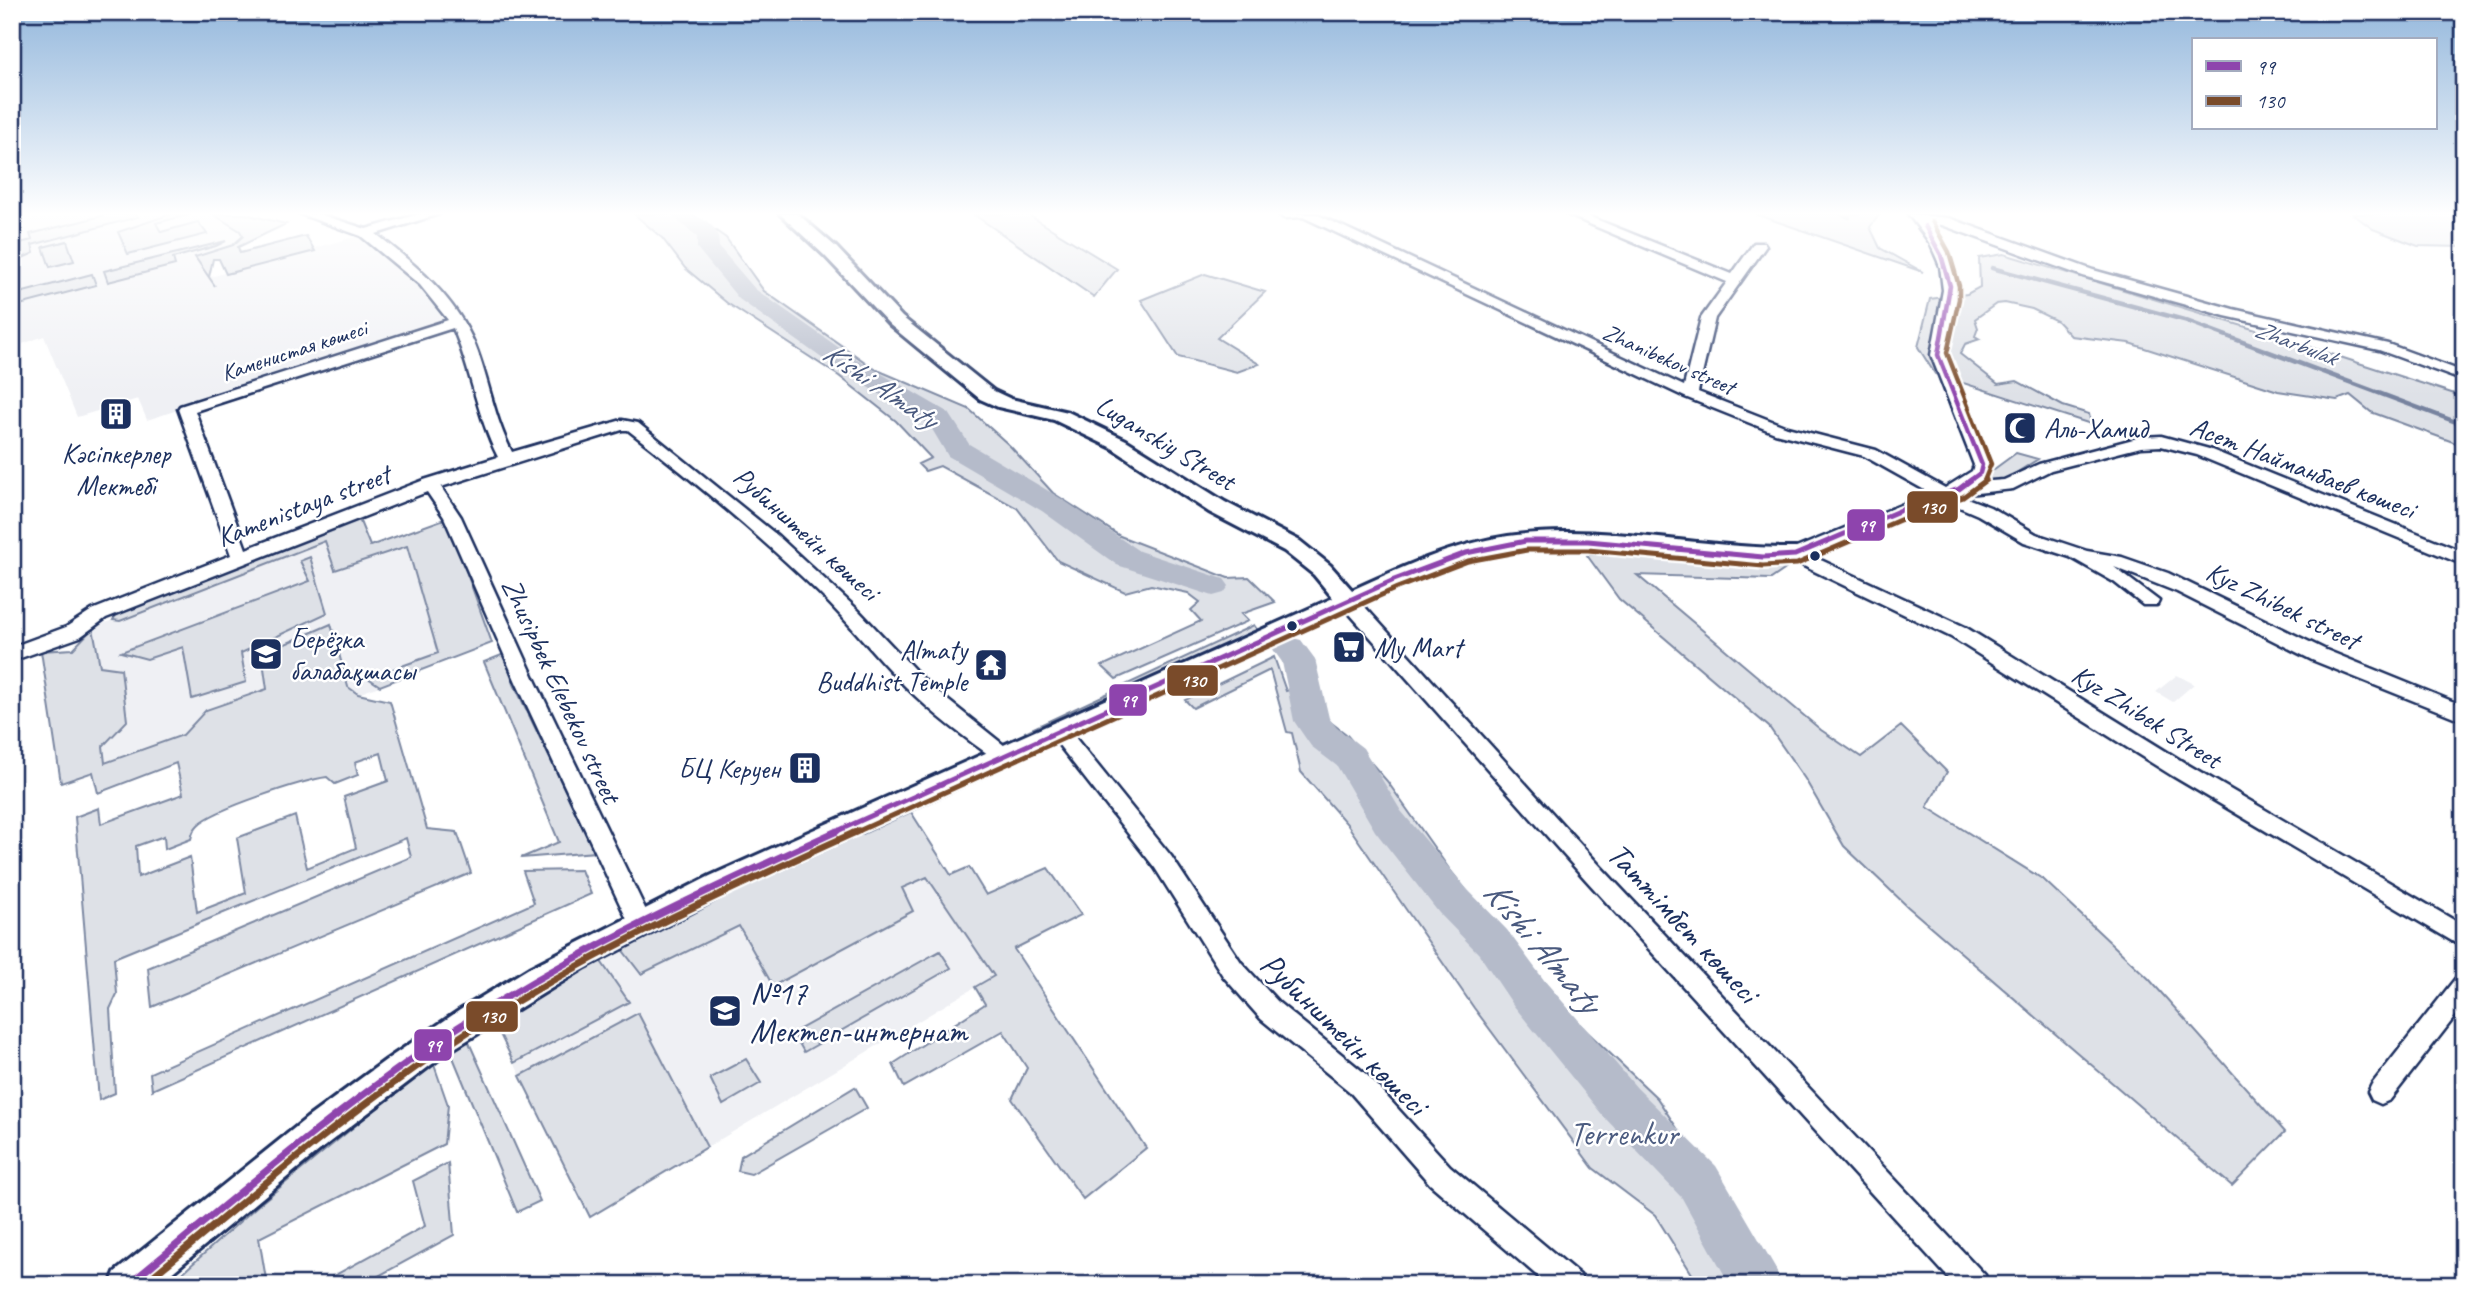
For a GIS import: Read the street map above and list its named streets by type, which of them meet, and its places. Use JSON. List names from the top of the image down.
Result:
{
  "streets": {
    "street": [
      "Каменистая көшесі",
      "Zhanibekov street",
      "Luganskiy Street",
      "Асет Найманбаев көшесі",
      "Kamenistaya street",
      "Рубинштейн көшесі",
      "Kyz Zhibek street",
      "Zhusipbek Elebekov street",
      "Kyz Zhibek Street",
      "Таттімбет көшесі"
    ]
  },
  "crossings": [
    ["Каменистая көшесі", "Kamenistaya street"],
    ["Zhanibekov street", "Асет Найманбаев көшесі"],
    ["Zhanibekov street", "Kyz Zhibek street"],
    ["Luganskiy Street", "Таттімбет көшесі"],
    ["Асет Найманбаев көшесі", "Kyz Zhibek street"],
    ["Kamenistaya street", "Рубинштейн көшесі"],
    ["Kamenistaya street", "Zhusipbek Elebekov street"]
  ],
  "water": ["Zharbulak", "Kіshі Almaty"],
  "parks": ["Terrenkur"],
  "places": {
    "building": ["Кәсіпкерлер Мектебі", "БЦ Керуен"],
    "mosque": ["Аль-Хамид"],
    "supermarket": ["My Mart"],
    "school or university": ["Берёзка балабақшасы", "№17 Мектеп-интернат"],
    "temple": ["Almaty Buddhist Temple"]
  },
  "lines": ["transit line 99", "transit line 130"],
  "legend": ["99", "130"]
}
